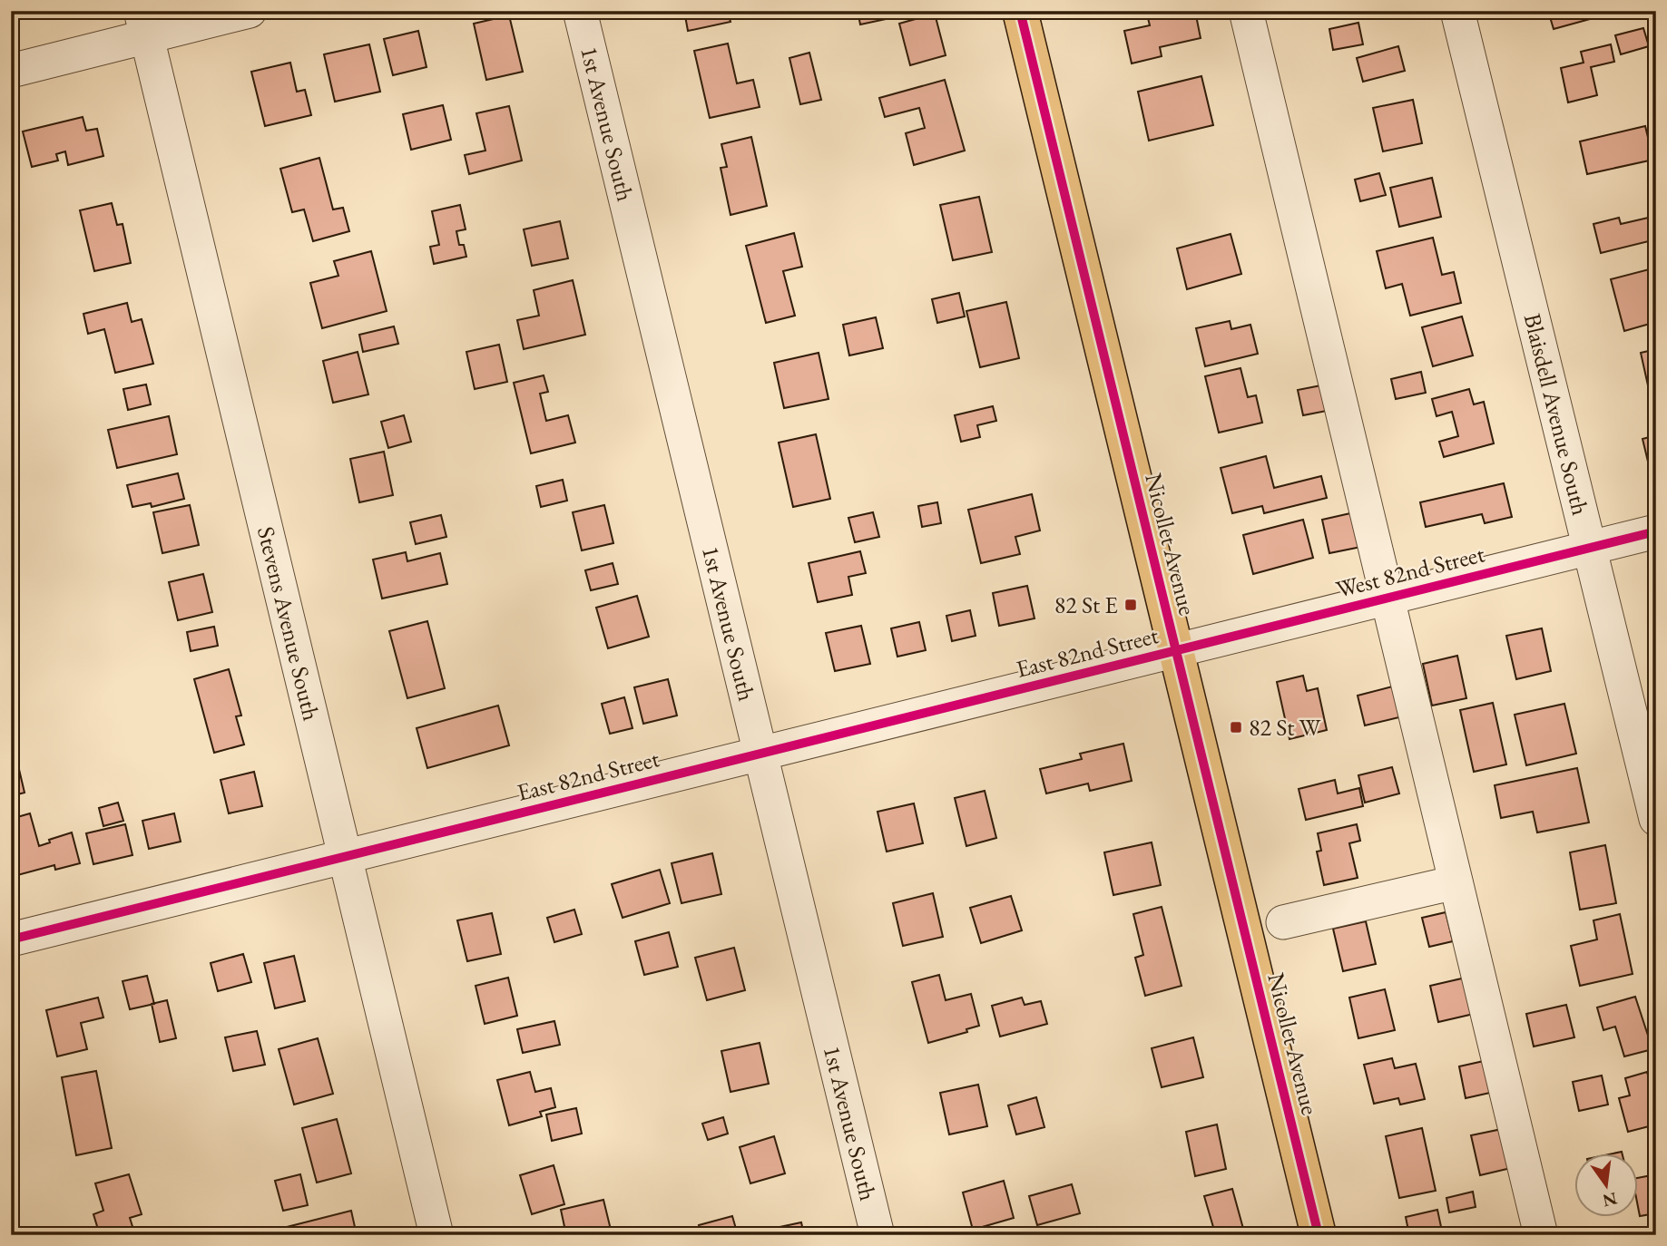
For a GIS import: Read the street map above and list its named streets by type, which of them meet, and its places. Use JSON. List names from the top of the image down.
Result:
{
  "streets": {
    "main road": ["Nicollet Avenue"],
    "street": [
      "1st Avenue South",
      "Blaisdell Avenue South",
      "West 82nd Street",
      "Stevens Avenue South",
      "East 82nd Street"
    ]
  },
  "crossings": [
    ["1st Avenue South", "East 82nd Street"],
    ["Blaisdell Avenue South", "West 82nd Street"],
    ["Nicollet Avenue", "West 82nd Street"],
    ["Nicollet Avenue", "East 82nd Street"],
    ["West 82nd Street", "East 82nd Street"],
    ["Stevens Avenue South", "East 82nd Street"]
  ],
  "places": {
    "transit": ["82 St E", "82 St W"]
  },
  "north": "bottom"
}
